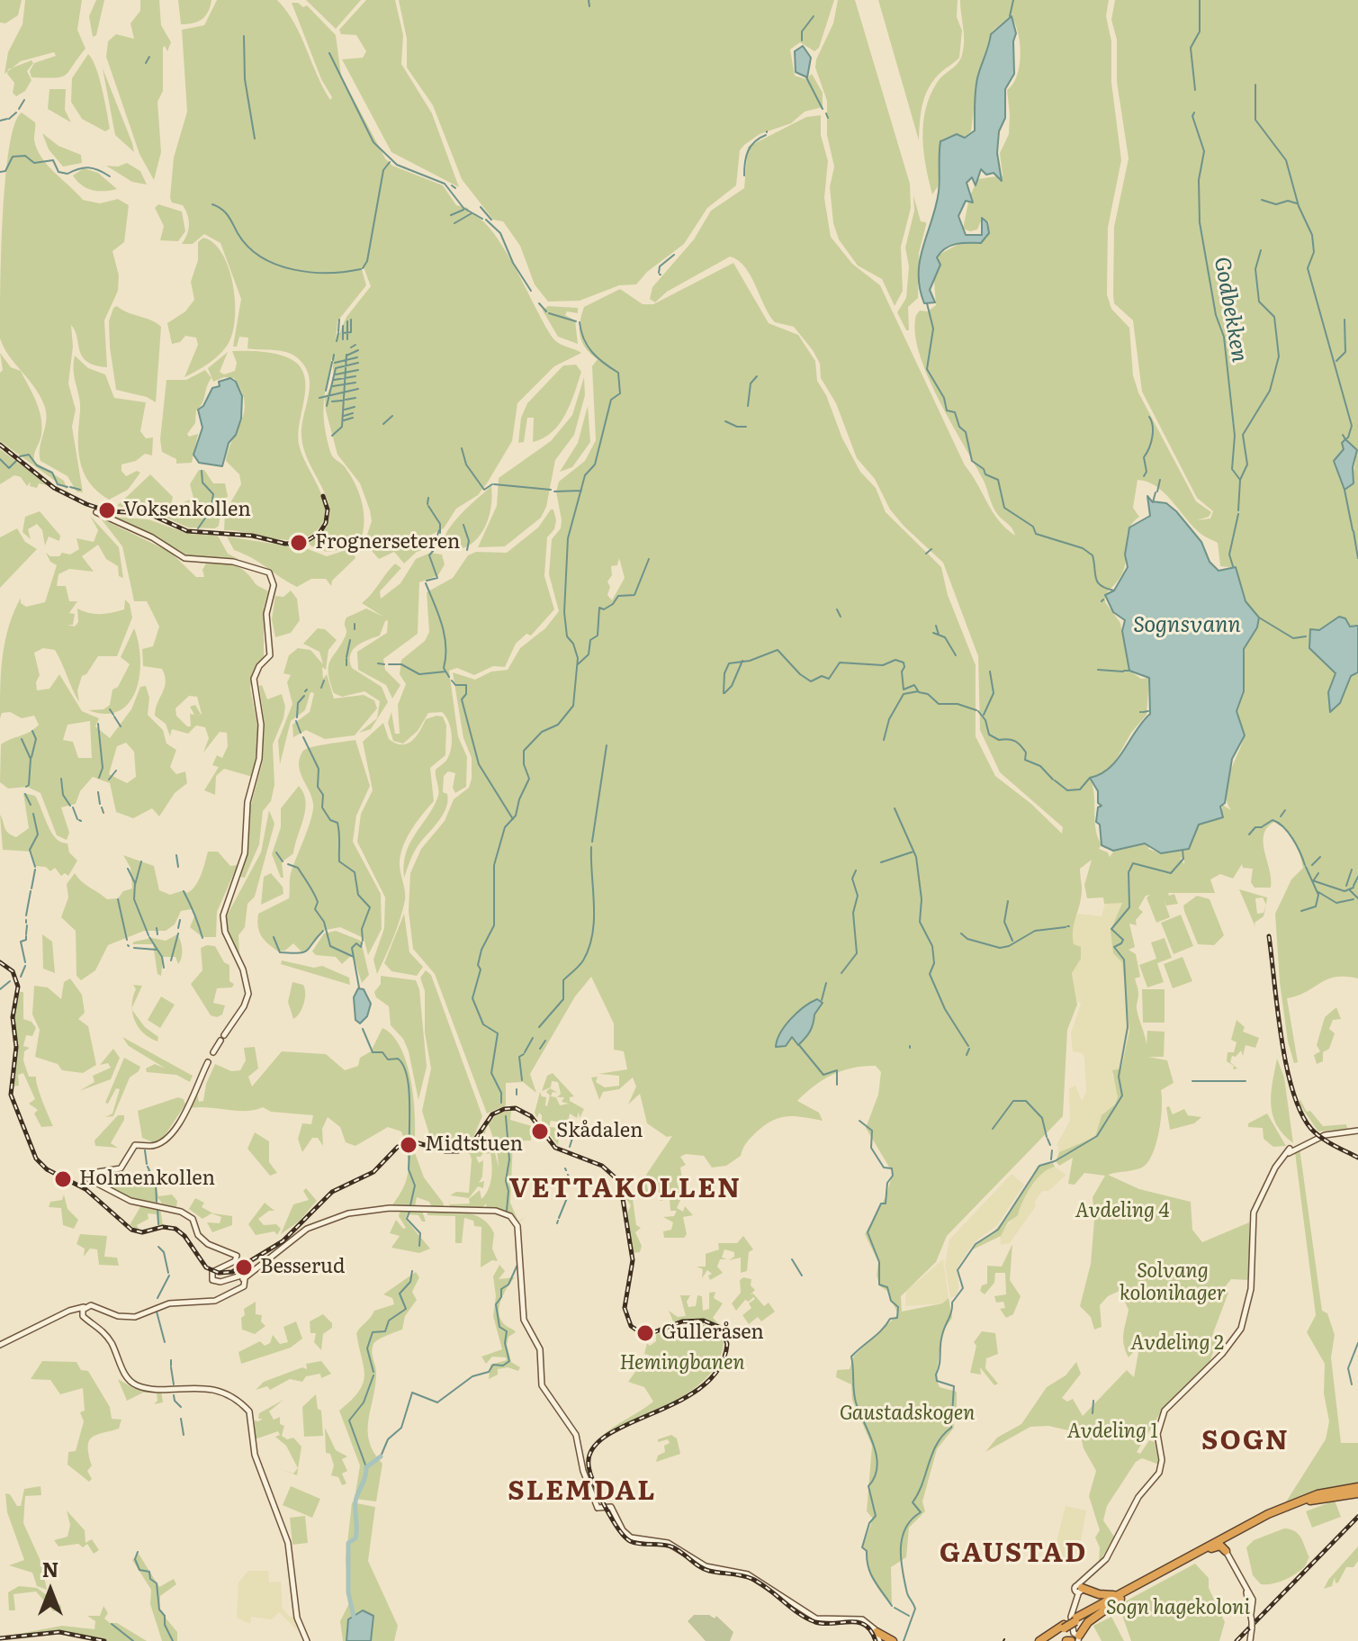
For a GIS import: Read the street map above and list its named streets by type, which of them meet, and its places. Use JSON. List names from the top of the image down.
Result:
{
  "districts": [
    "VETTAKOLLEN",
    "SOGN",
    "SLEMDAL",
    "GAUSTAD"
  ],
  "water": ["Godbekken", "Sognsvann"],
  "parks": [
    "Avdeling 4",
    "Solvang kolonihager",
    "Avdeling 2",
    "Hemingbanen",
    "Gaustadskogen",
    "Avdeling 1",
    "Sogn hagekoloni"
  ],
  "places": [
    "Voksenkollen",
    "Frognerseteren",
    "Skådalen",
    "Midtstuen",
    "Holmenkollen",
    "Besserud",
    "Gulleråsen"
  ],
  "north": "top"
}
